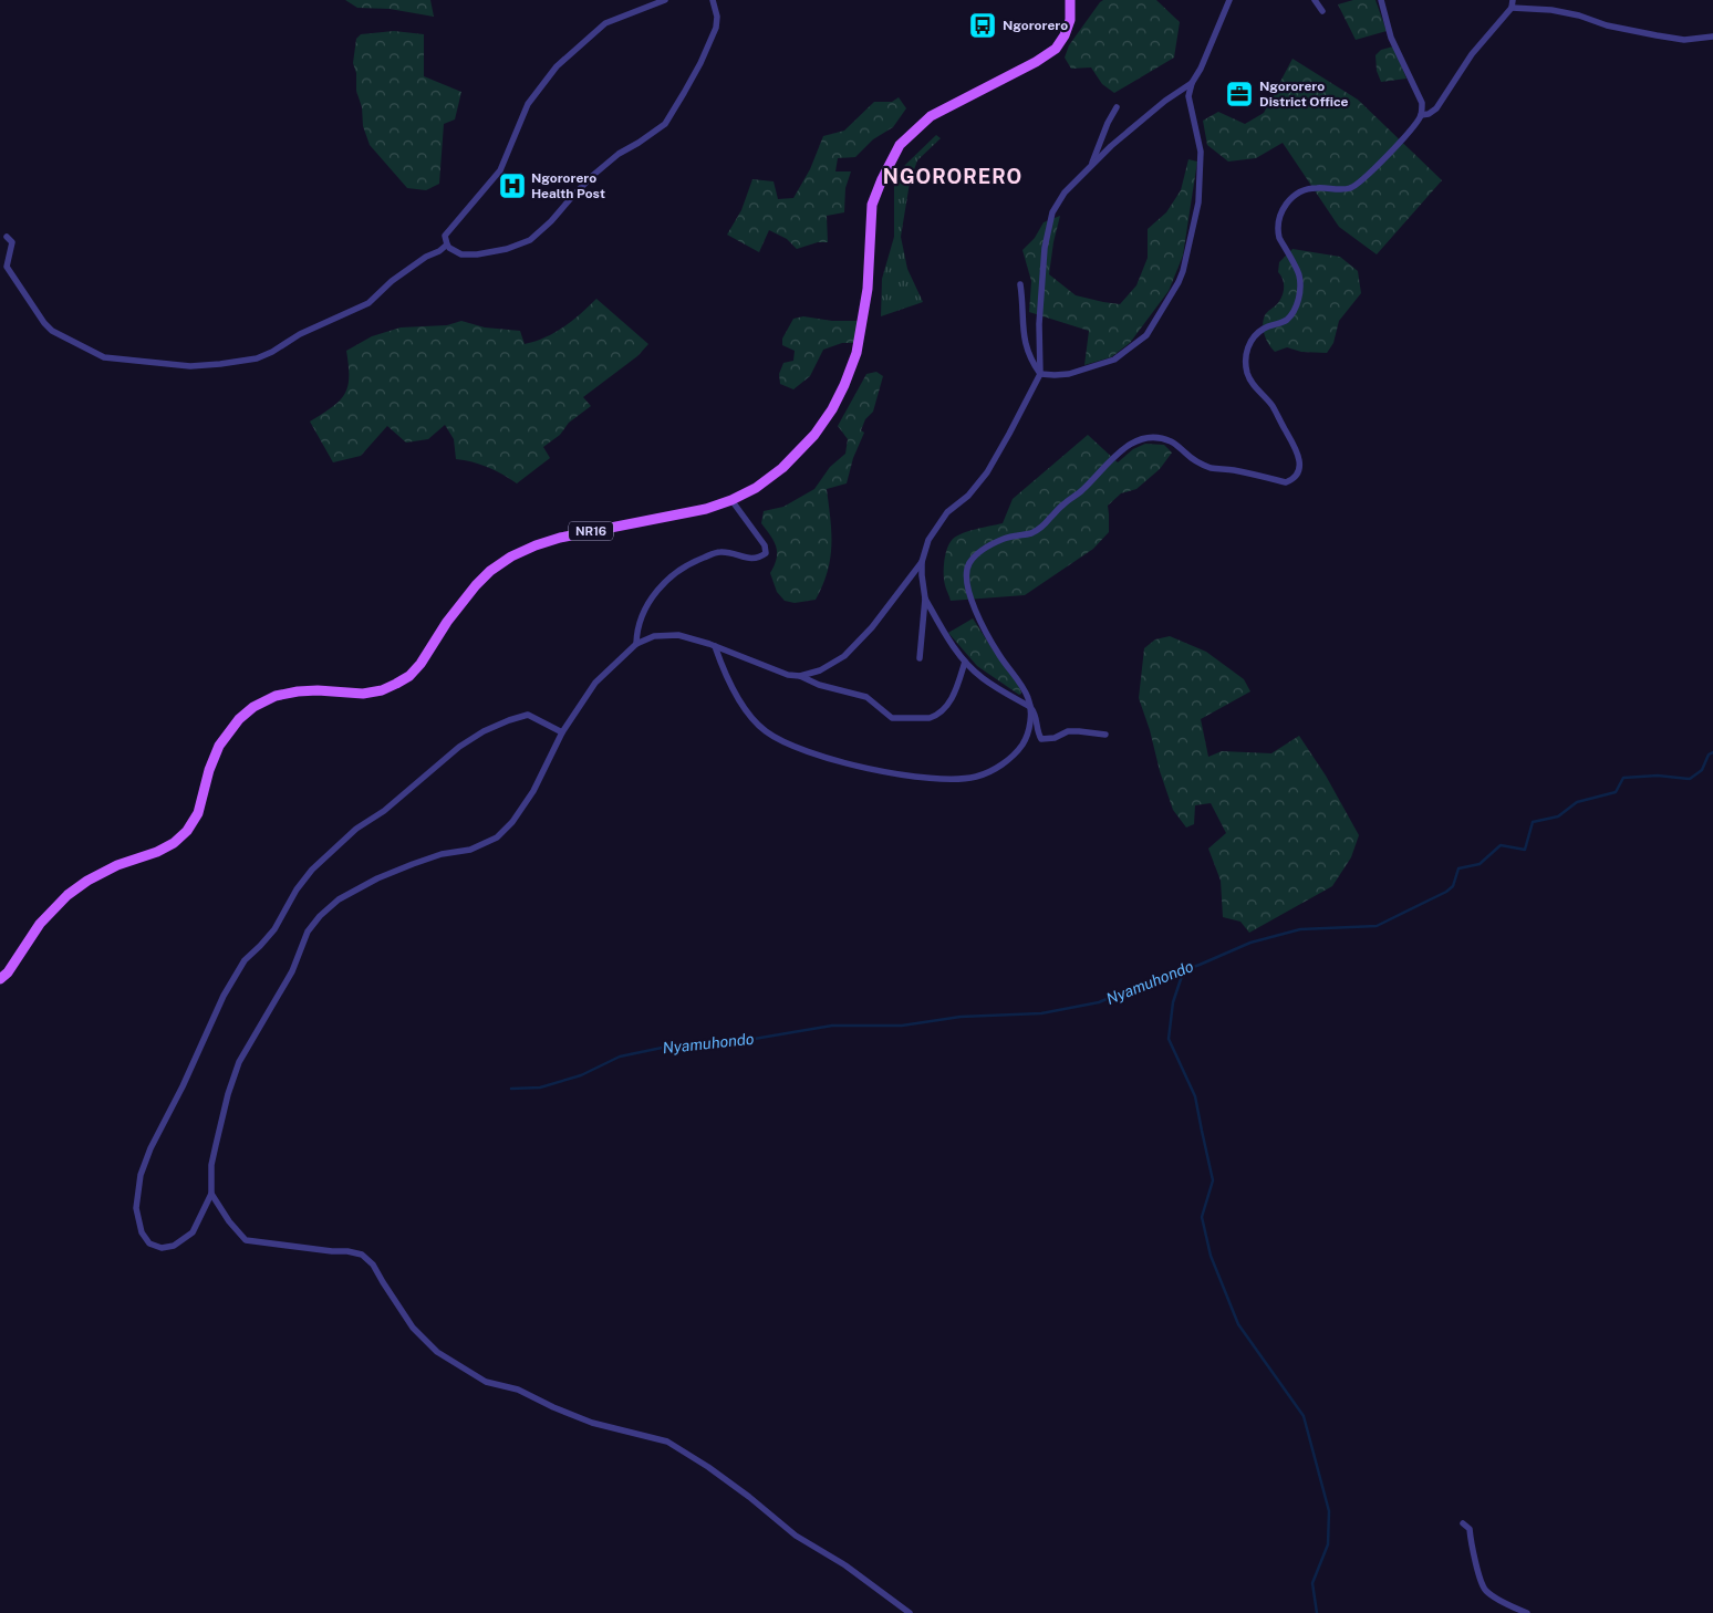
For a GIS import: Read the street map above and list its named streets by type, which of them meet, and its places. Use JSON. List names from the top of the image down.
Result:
{
  "streets": {
    "main road": ["NR16"]
  },
  "districts": ["NGORORERO"],
  "water": ["Nyamuhondo"],
  "places": {
    "bus stop": ["Ngororero"],
    "office": ["Ngororero District Office"],
    "hospital": ["Ngororero Health Post"]
  }
}
